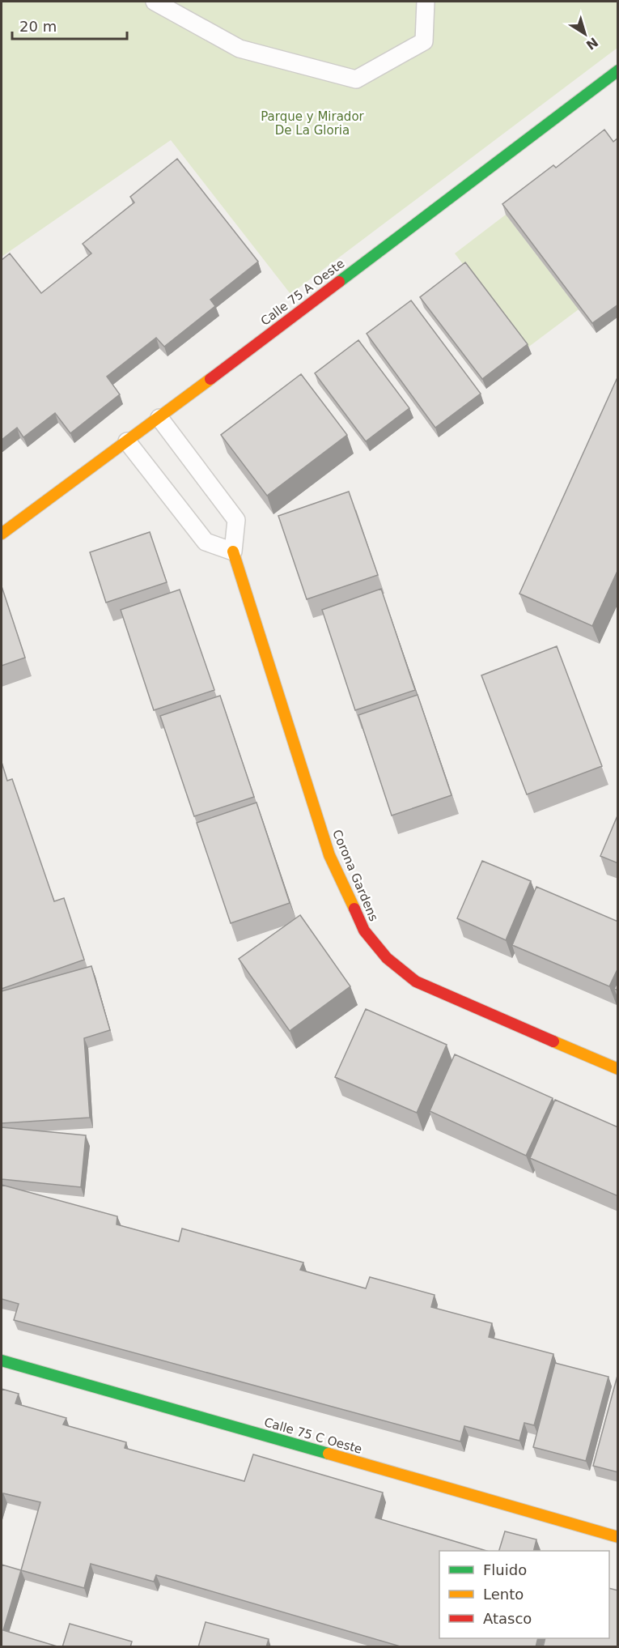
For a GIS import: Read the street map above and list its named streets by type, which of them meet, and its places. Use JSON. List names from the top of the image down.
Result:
{
  "streets": {
    "street": ["Calle 75 A Oeste", "Corona Gardens", "Calle 75 C Oeste"]
  },
  "parks": ["Parque y Mirador De La Gloria"],
  "legend": ["Fluido", "Lento", "Atasco"],
  "scale_bar": "20 m",
  "north": "bottom right"
}
